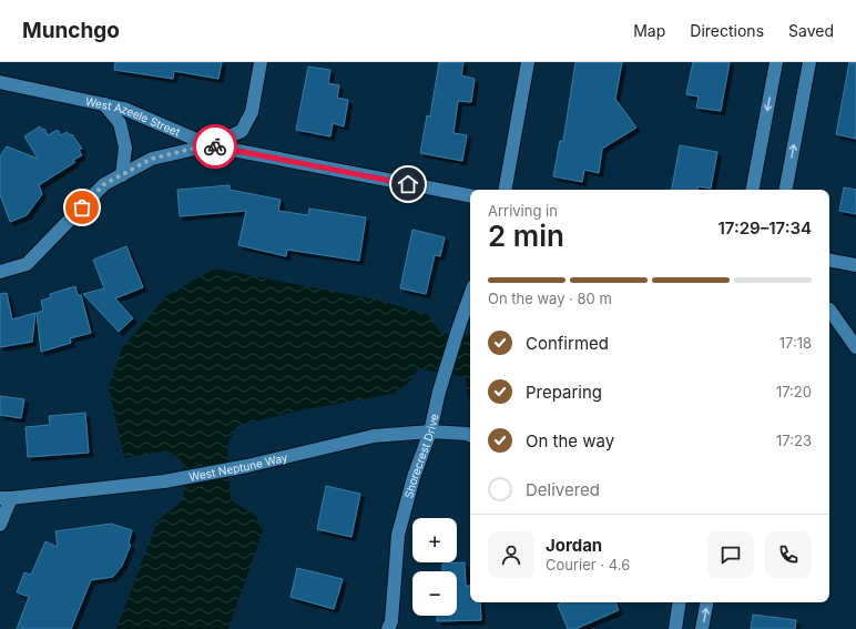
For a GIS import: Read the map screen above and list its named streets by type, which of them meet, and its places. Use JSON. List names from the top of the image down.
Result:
{
  "streets": {
    "street": ["West Azeele Street", "Shorecrest Drive", "West Neptune Way"]
  },
  "crossings": [
    ["Shorecrest Drive", "West Neptune Way"]
  ],
  "page": {
    "header": "Munchgo",
    "nav": ["Map", "Directions", "Saved"],
    "heading": ["2 min", "Arriving in", "17:29–17:34"],
    "panel": ["Jordan", "Courier · 4.6"],
    "bar": "On the way · 80 m",
    "list": [
      ["Confirmed", "17:18"],
      ["Preparing", "17:20"],
      ["On the way", "17:23"],
      "Delivered"
    ],
    "map_buttons": ["+", "−"]
  }
}
